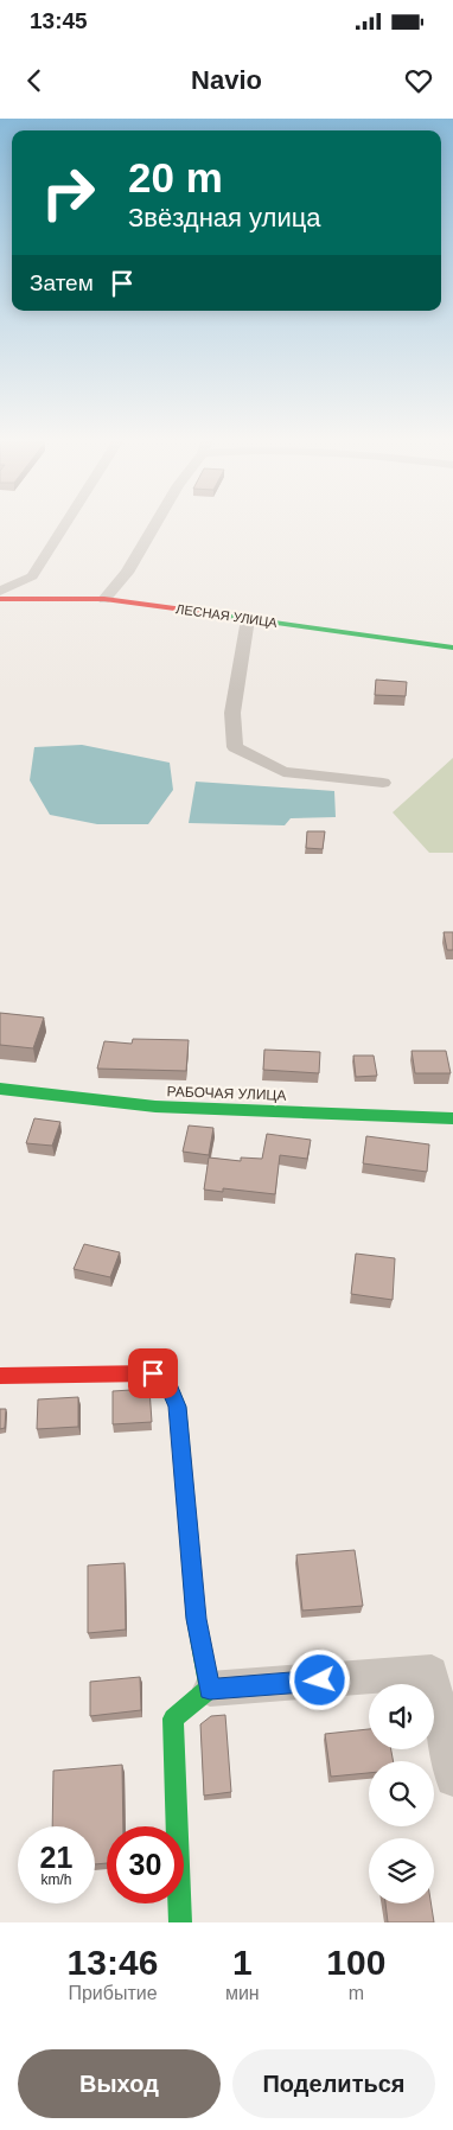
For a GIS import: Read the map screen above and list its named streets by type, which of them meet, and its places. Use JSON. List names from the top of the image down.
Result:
{
  "streets": {
    "street": ["ЛЕСНАЯ УЛИЦА", "РАБОЧАЯ УЛИЦА"]
  },
  "page": {
    "status": "13:45",
    "header": "Navio",
    "turn": ["20 m", "Звёздная улица"],
    "then": "Затем",
    "speed": "21 km/h",
    "limit": "30",
    "eta": [
      "13:46",
      "Прибытие",
      "1",
      "мин",
      "100",
      "m"
    ],
    "buttons": ["Выход", "Поделиться"]
  }
}
